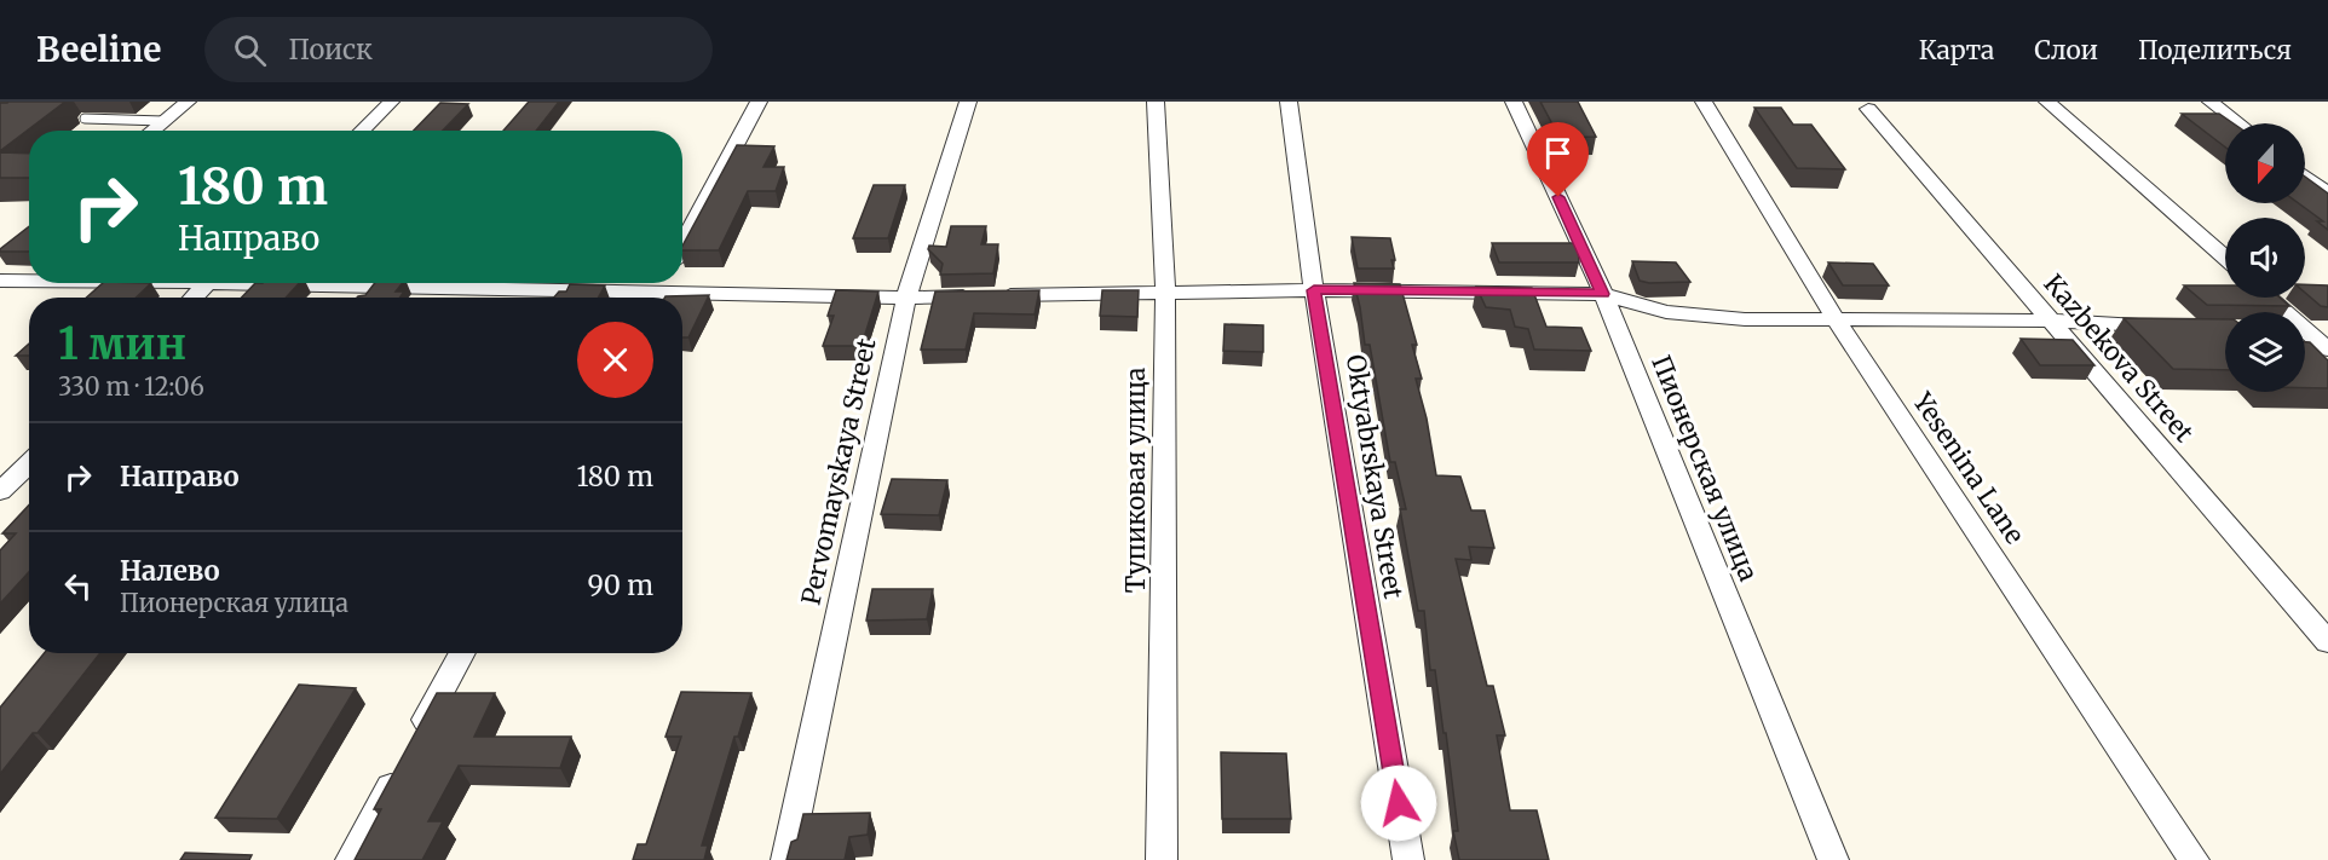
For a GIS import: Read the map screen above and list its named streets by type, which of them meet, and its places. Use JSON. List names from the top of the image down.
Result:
{
  "streets": {
    "street": [
      "Kazbekova Street",
      "Пионерская улица",
      "Yesenina Lane",
      "Pervomayskaya Street",
      "Oktyabrskaya Street",
      "Тупиковая улица"
    ]
  },
  "north": "bottom",
  "page": {
    "header": "Beeline",
    "search": "Поиск",
    "nav": ["Карта", "Слои", "Поделиться"],
    "turn": ["180 m", "Направо"],
    "heading": ["1 мин", "330 m · 12:06"],
    "list": [
      {
        "name": "Направо",
        "value": "180 m"
      },
      {
        "name": "Налево",
        "note": "Пионерская улица",
        "value": "90 m"
      }
    ]
  }
}
